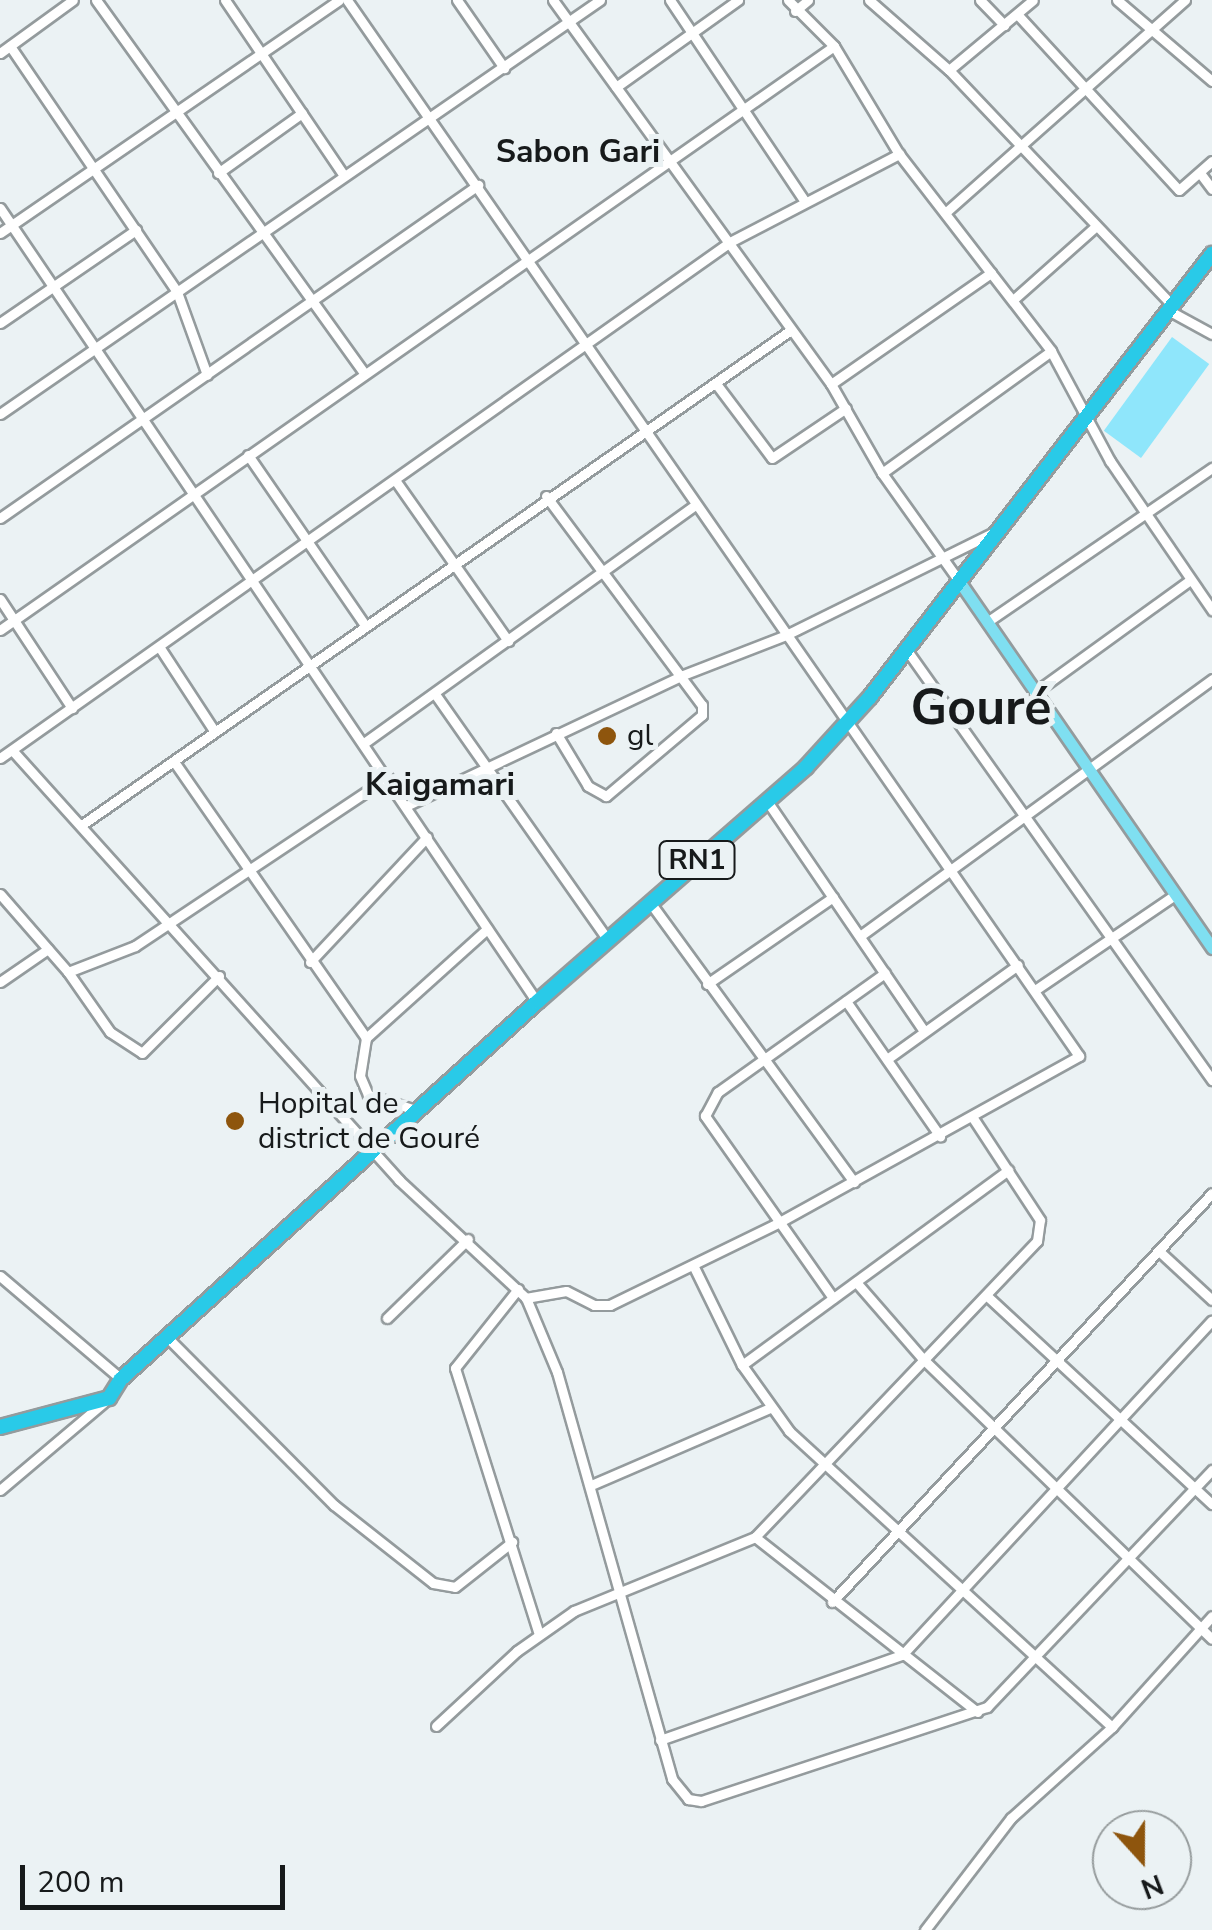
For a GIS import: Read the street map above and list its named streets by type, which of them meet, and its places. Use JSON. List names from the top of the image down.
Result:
{
  "streets": {
    "highway": ["RN1"]
  },
  "districts": ["Sabon Gari", "Gouré", "Kaigamari"],
  "places": ["gl", "Hopital de district de Gouré"],
  "scale_bar": "200 m",
  "north": "bottom"
}
